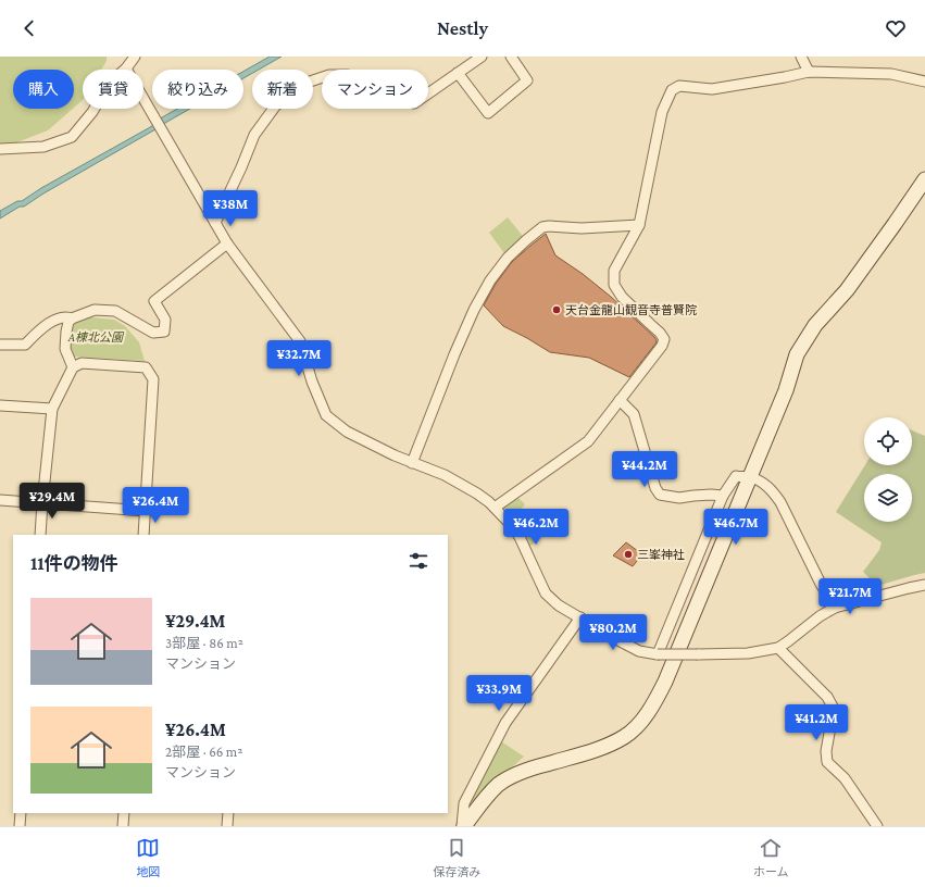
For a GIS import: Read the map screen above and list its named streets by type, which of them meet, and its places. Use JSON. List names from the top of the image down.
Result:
{
  "parks": ["A棟北公園"],
  "places": ["天台金龍山観音寺普賢院", "三峯神社"],
  "page": {
    "header": "Nestly",
    "chip": [
      "購入",
      "賃貸",
      "絞り込み",
      "新着",
      "マンション"
    ],
    "price": [
      "¥38M",
      "¥32.7M",
      "¥44.2M",
      "¥29.4M",
      "¥26.4M",
      "¥46.2M",
      "¥46.7M",
      "¥21.7M",
      "¥80.2M",
      "¥33.9M",
      "¥41.2M"
    ],
    "heading": "11件の物件",
    "list": [
      {
        "name": "¥29.4M",
        "note": "3部屋 · 86 m² · マンション"
      },
      {
        "name": "¥26.4M",
        "note": "2部屋 · 66 m² · マンション"
      }
    ],
    "tabs": ["地図", "保存済み", "ホーム"]
  }
}
